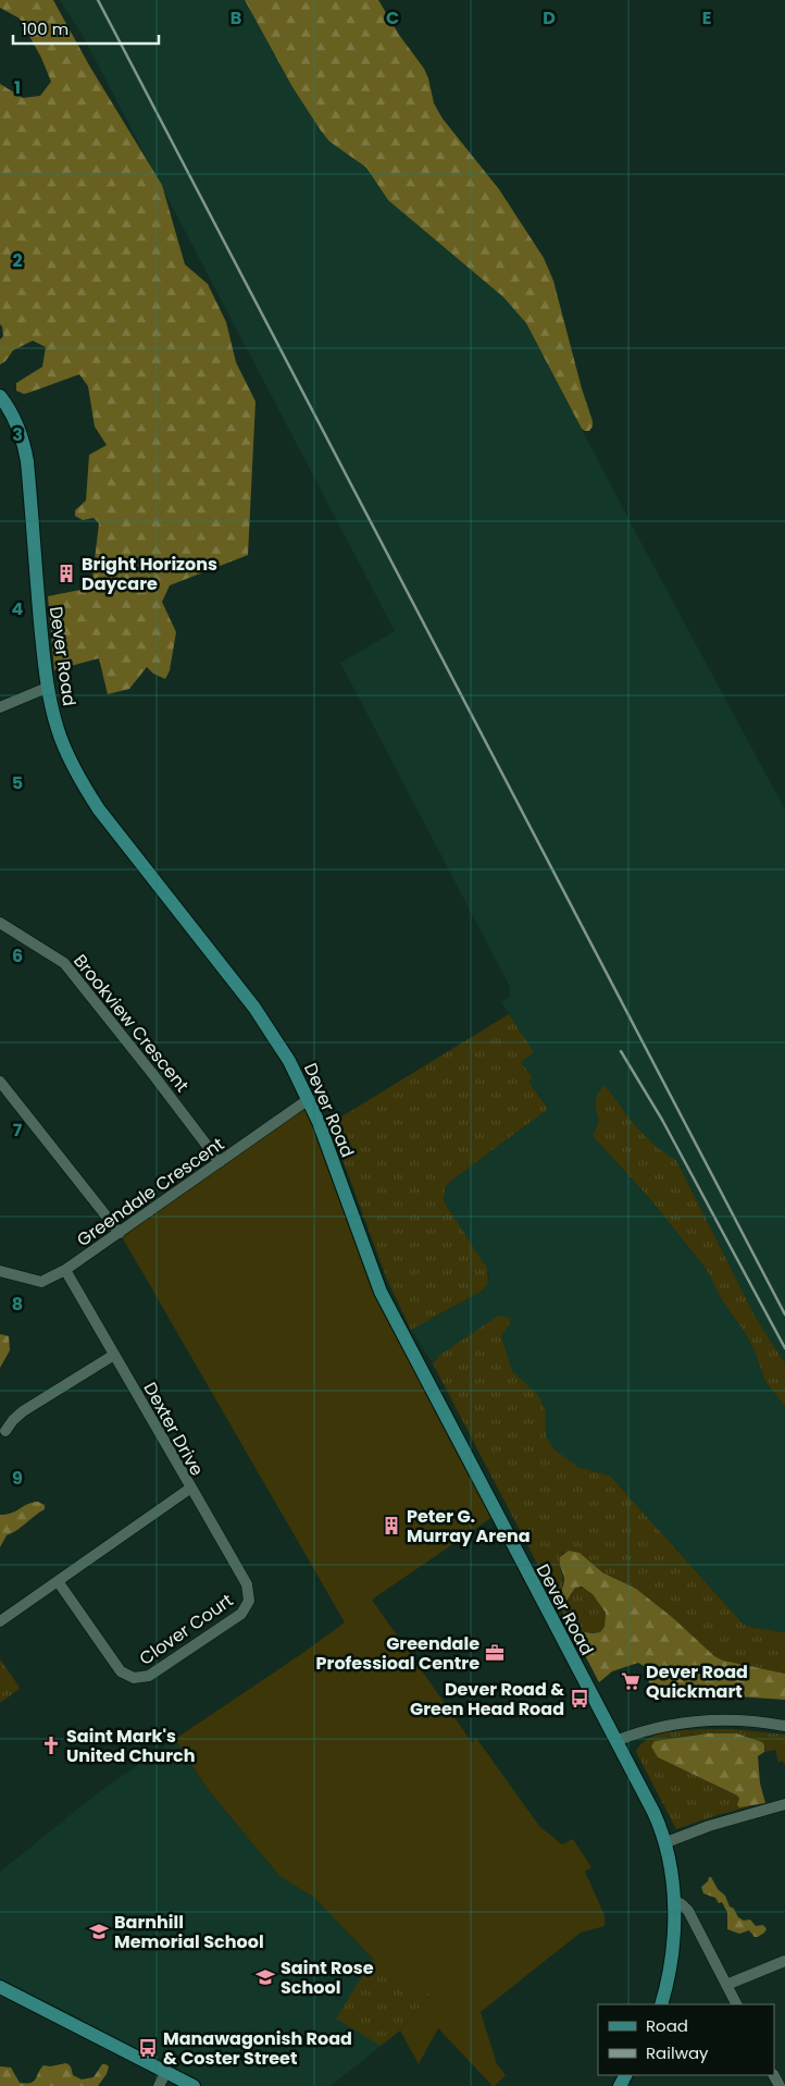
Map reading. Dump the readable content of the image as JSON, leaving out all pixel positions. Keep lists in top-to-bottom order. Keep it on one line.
{"streets":{"main road":["Dever Road"],"street":["Brookview Crescent","Greendale Crescent","Dexter Drive","Clover Court"]},"crossings":[["Dever Road","Greendale Crescent"],["Brookview Crescent","Greendale Crescent"],["Greendale Crescent","Dexter Drive"],["Dexter Drive","Clover Court"]],"places":{"building":["Bright Horizons Daycare","Peter G. Murray Arena"],"office":["Greendale Professioal Centre"],"supermarket":["Dever Road Quickmart"],"bus stop":["Dever Road & Green Head Road","Manawagonish Road & Coster Street"],"church":["Saint Mark's United Church"],"school or university":["Barnhill Memorial School","Saint Rose School"]},"legend":["Road","Railway"],"scale_bar":"100 m","grid":{"columns":["B","C","D","E"],"rows":["1","2","3","4","5","6","7","8","9"]}}
